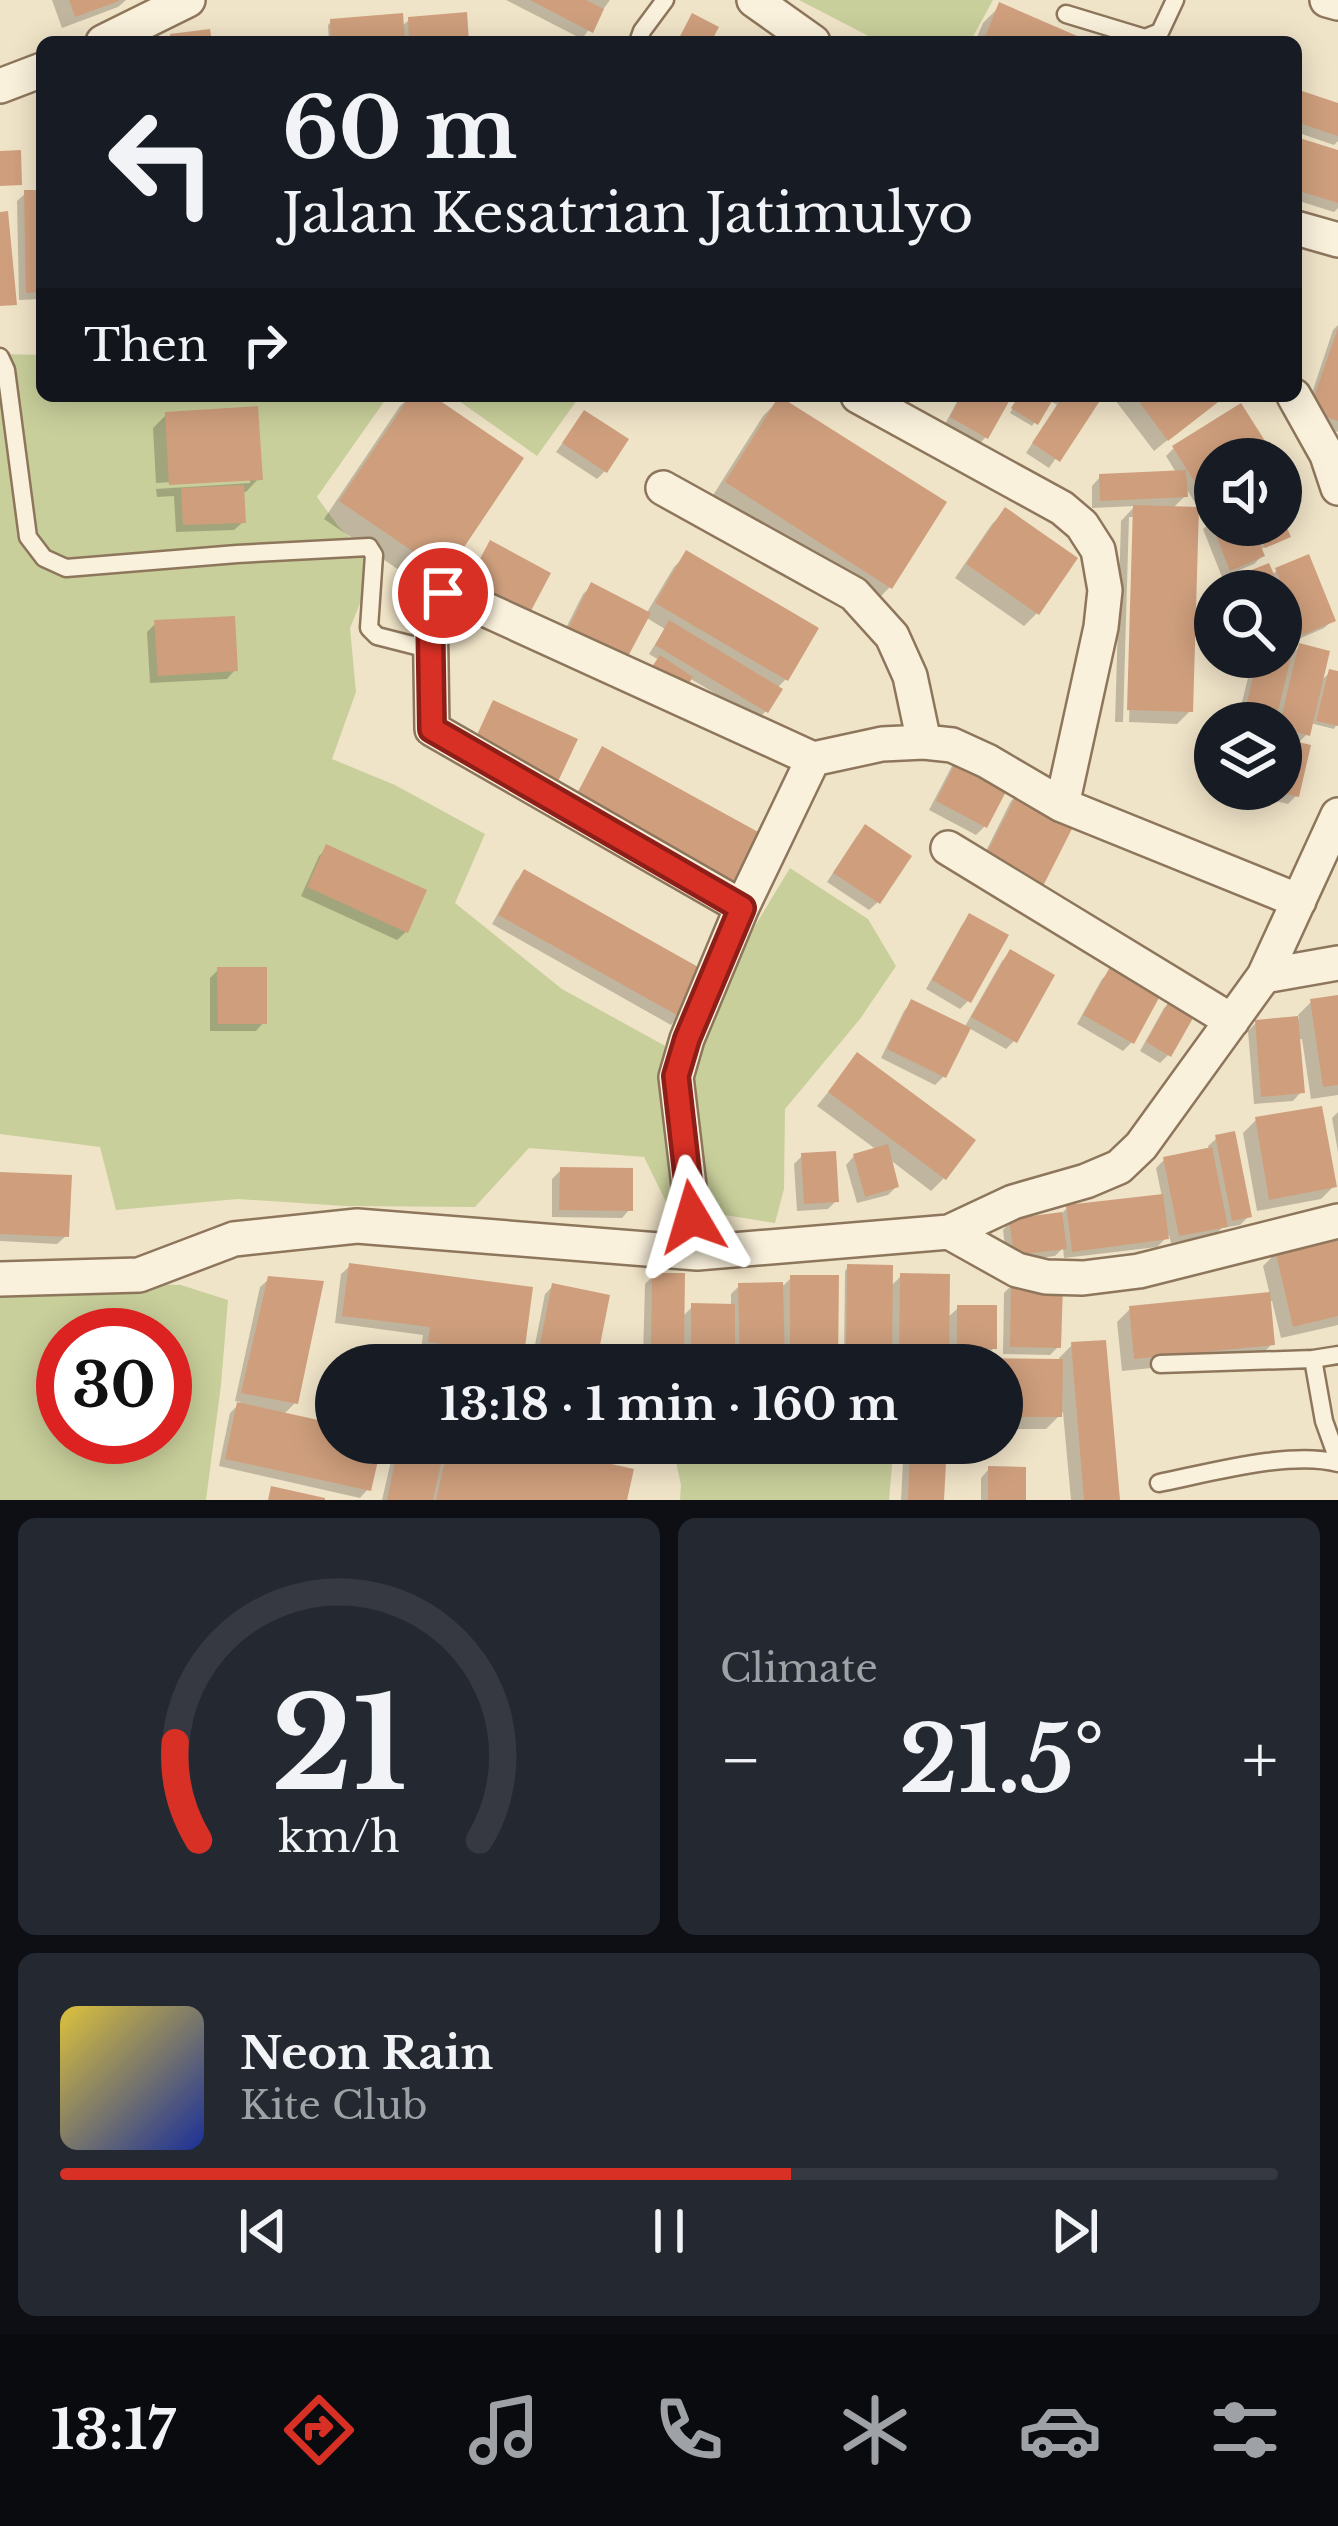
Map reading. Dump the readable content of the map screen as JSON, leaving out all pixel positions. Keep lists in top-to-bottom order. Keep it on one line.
{"page":{"turn":["60 m","Jalan Kesatrian Jatimulyo"],"then":"Then","limit":"30","trip":"13:18 · 1 min · 160 m","tile":"Climate","heat":["−","21.5°","+"],"song":["Neon Rain","Kite Club"],"tabs":"13:17","gauge":["21","km/h"]}}
